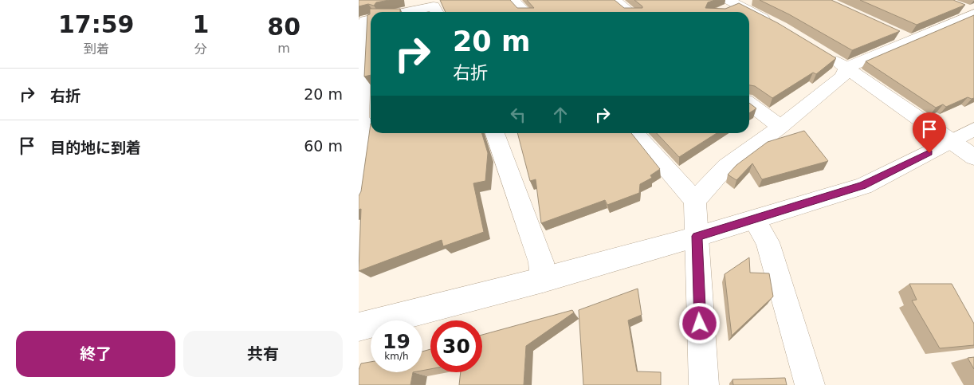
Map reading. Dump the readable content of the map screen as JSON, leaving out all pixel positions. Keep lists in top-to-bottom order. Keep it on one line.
{"page":{"eta":["17:59","到着","1","分","80","m"],"turn":["20 m","右折"],"list":[{"name":"右折","value":"20 m"},{"name":"目的地に到着","value":"60 m"}],"speed":"19 km/h","limit":"30","buttons":["終了","共有"]}}
